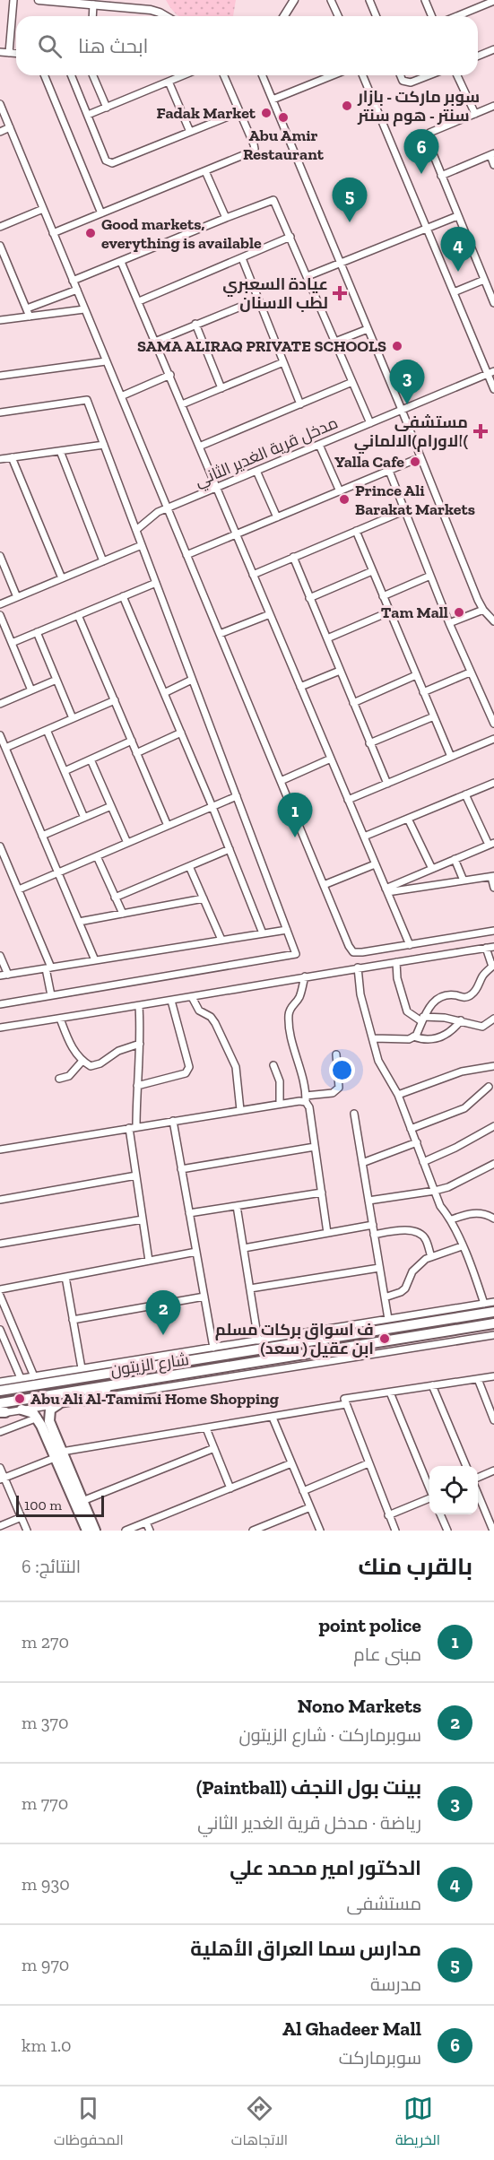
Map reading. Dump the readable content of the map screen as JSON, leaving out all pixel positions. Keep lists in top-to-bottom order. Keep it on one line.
{"streets":{"main road":["شارع الزيتون"],"street":["مدخل قرية الغدير الثاني"]},"places":{"other":["سوبر ماركت - بازار سنتر - هوم سنتر","Fadak Market","Abu Amir Restaurant","Good markets, everything is available","SAMA ALIRAQ PRIVATE SCHOOLS","Yalla Cafe","Prince Ali Barakat Markets","Tam Mall","ف اسواق بركات مسلم ابن عقيل ( سعد)","Abu Ali Al-Tamimi Home Shopping"],"health":["عيادة السعبري لطب الاسنان","مستشفى الاورام)الالماني("]},"scale_bar":"100 m","page":{"search":"ابحث هنا","pins":["6","5","4","3","1","2"],"scale":"100 m","heading":["بالقرب منك","النتائج: 6"],"list":[{"mark":"1","name":"point police","note":"مبنى عام","value":"270 m"},{"mark":"2","name":"Nono Markets","note":"سوبرماركت · شارع الزيتون","value":"370 m"},{"mark":"3","name":"بينت بول النجف (Paintball)","note":"رياضة · مدخل قرية الغدير الثاني","value":"770 m"},{"mark":"4","name":"الدكتور امير محمد علي","note":"مستشفى","value":"930 m"},{"mark":"5","name":"مدارس سما العراق الأهلية","note":"مدرسة","value":"970 m"},{"mark":"6","name":"Al Ghadeer Mall","note":"سوبرماركت","value":"1.0 km"}],"nav":["الخريطة","الاتجاهات","المحفوظات"]}}
